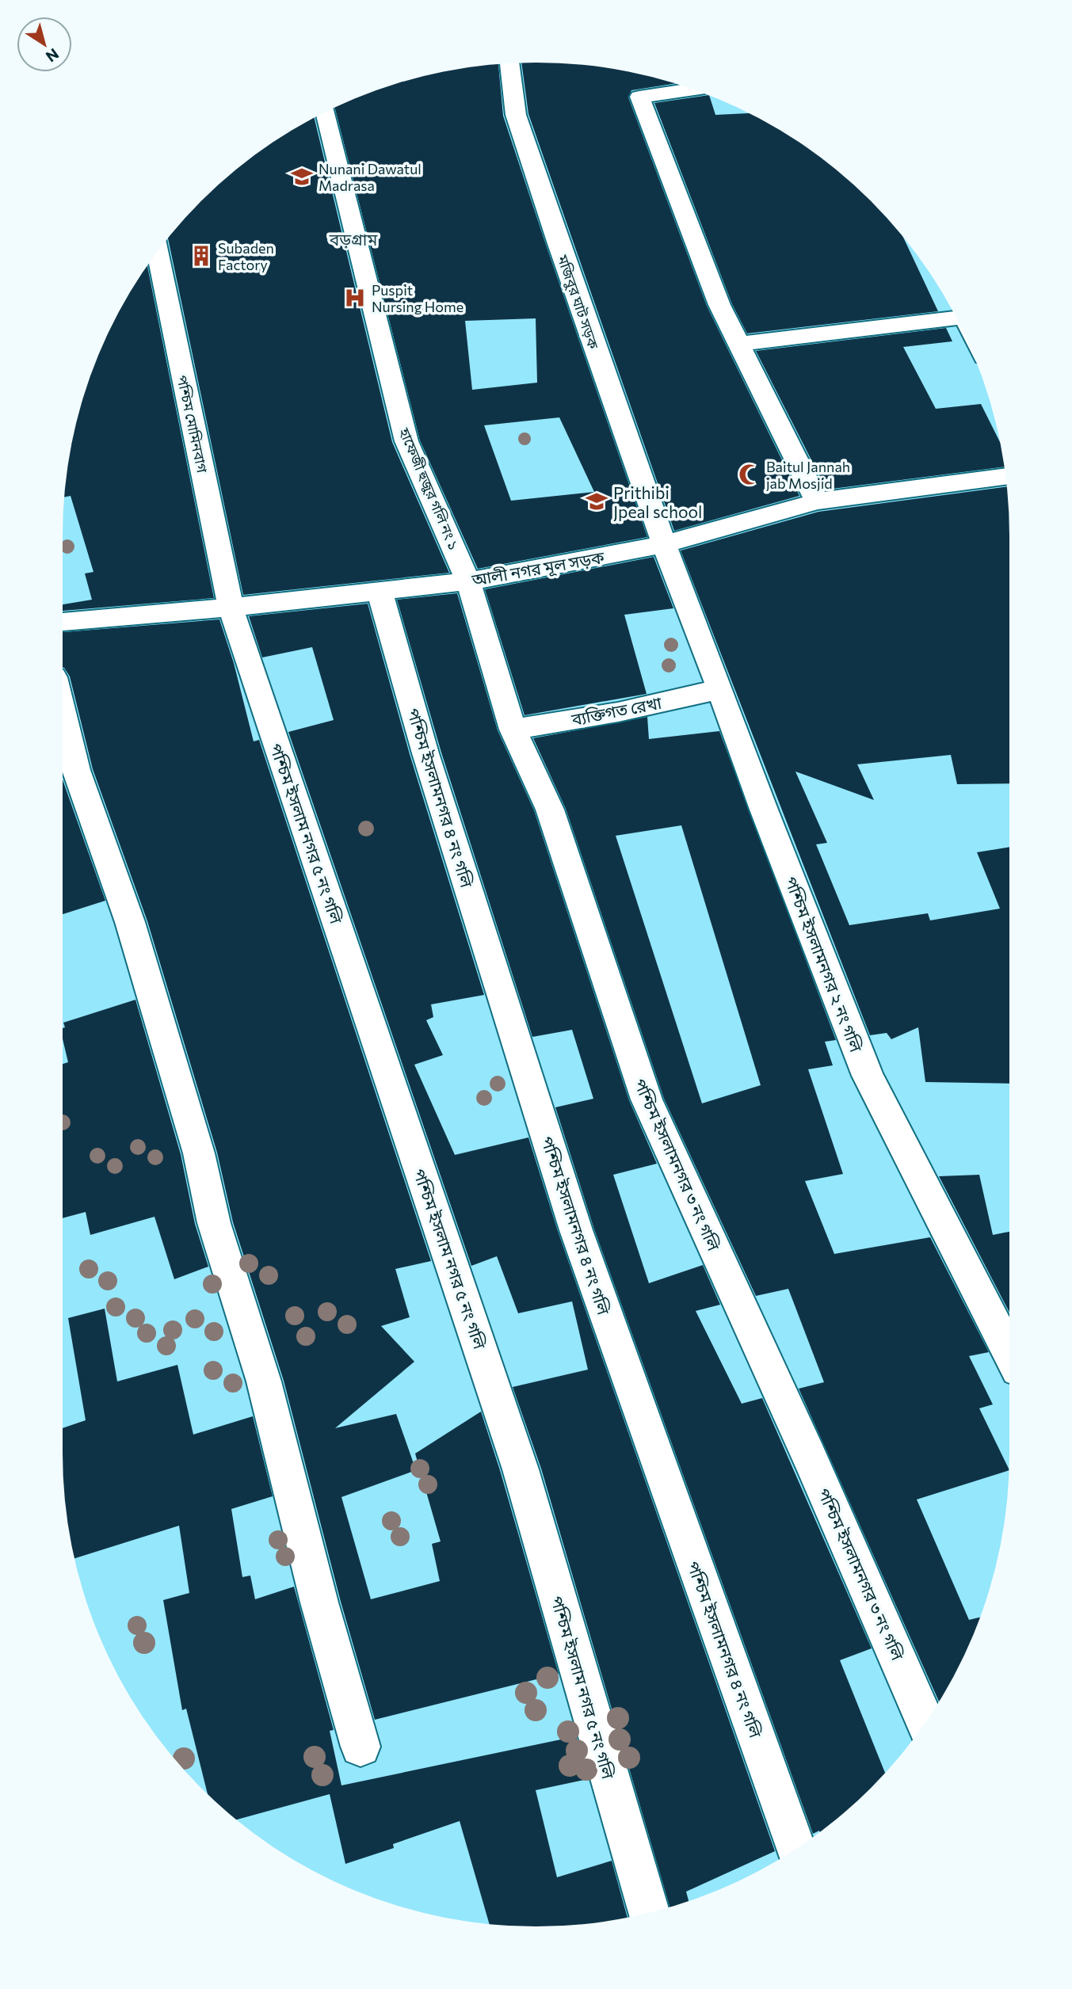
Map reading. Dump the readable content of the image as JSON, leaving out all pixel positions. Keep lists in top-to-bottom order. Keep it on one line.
{"streets":{"street":["মজিবুর ঘাট সড়ক","পশ্চিম মোমিনবাগ","হাফেজী হুজুর গলি নং ১","আলী নগর মূল সড়ক","ব্যক্তিগত রেখা","পশ্চিম ইসলামনগর ৪ নং গলি","পশ্চিম ইসলাম নগর ৫ নং গলি","পশ্চিম ইসলামনগর ২ নং গলি","পশ্চিম ইসলামনগর ৩ নং গলি"]},"crossings":[["মজিবুর ঘাট সড়ক","আলী নগর মূল সড়ক"],["মজিবুর ঘাট সড়ক","পশ্চিম ইসলামনগর ২ নং গলি"],["পশ্চিম মোমিনবাগ","আলী নগর মূল সড়ক"],["পশ্চিম মোমিনবাগ","পশ্চিম ইসলাম নগর ৫ নং গলি"],["হাফেজী হুজুর গলি নং ১","আলী নগর মূল সড়ক"],["হাফেজী হুজুর গলি নং ১","পশ্চিম ইসলামনগর ৩ নং গলি"],["আলী নগর মূল সড়ক","পশ্চিম ইসলামনগর ৪ নং গলি"],["আলী নগর মূল সড়ক","পশ্চিম ইসলাম নগর ৫ নং গলি"],["আলী নগর মূল সড়ক","পশ্চিম ইসলামনগর ২ নং গলি"],["আলী নগর মূল সড়ক","পশ্চিম ইসলামনগর ৩ নং গলি"],["ব্যক্তিগত রেখা","পশ্চিম ইসলামনগর ২ নং গলি"],["ব্যক্তিগত রেখা","পশ্চিম ইসলামনগর ৩ নং গলি"]],"districts":["বড়গ্রাম"],"places":{"school or university":["Nunani Dawatul Madrasa","Prithibi Jpeal school"],"building":["Subaden Factory"],"hospital":["Puspit Nursing Home"],"mosque":["Baitul Jannah jab Mosjid"]},"north":"bottom right"}
